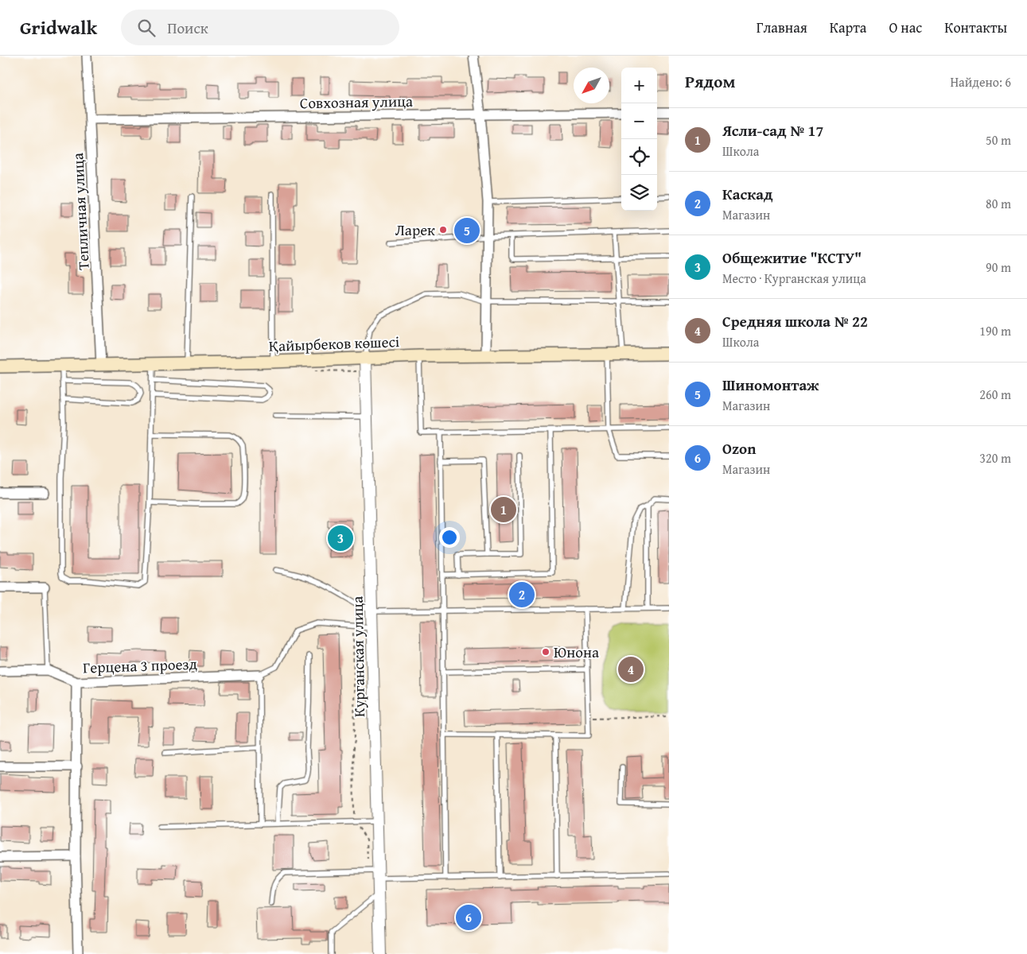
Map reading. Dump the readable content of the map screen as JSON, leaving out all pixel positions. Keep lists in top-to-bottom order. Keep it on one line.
{"streets":{"main road":["Қайырбеков көшесі"],"street":["Совхозная улица","Тепличная улица","Курганская улица","Герцена 3 проезд"]},"crossings":[["Совхозная улица","Тепличная улица"],["Тепличная улица","Қайырбеков көшесі"],["Қайырбеков көшесі","Курганская улица"]],"places":["Ларек","Юнона"],"north":"bottom left","page":{"header":"Gridwalk","search":"Поиск","nav":["Главная","Карта","О нас","Контакты"],"heading":["Рядом","Найдено: 6"],"map_buttons":["+","−"],"list":[{"mark":"1","name":"Ясли-сад № 17","note":"Школа","value":"50 m"},{"mark":"2","name":"Каскад","note":"Магазин","value":"80 m"},{"mark":"3","name":"Общежитие \"КСТУ\"","note":"Место · Курганская улица","value":"90 m"},{"mark":"4","name":"Средняя школа № 22","note":"Школа","value":"190 m"},{"mark":"5","name":"Шиномонтаж","note":"Магазин","value":"260 m"},{"mark":"6","name":"Ozon","note":"Магазин","value":"320 m"}],"pins":["5","1","3","2","4","6"]}}
